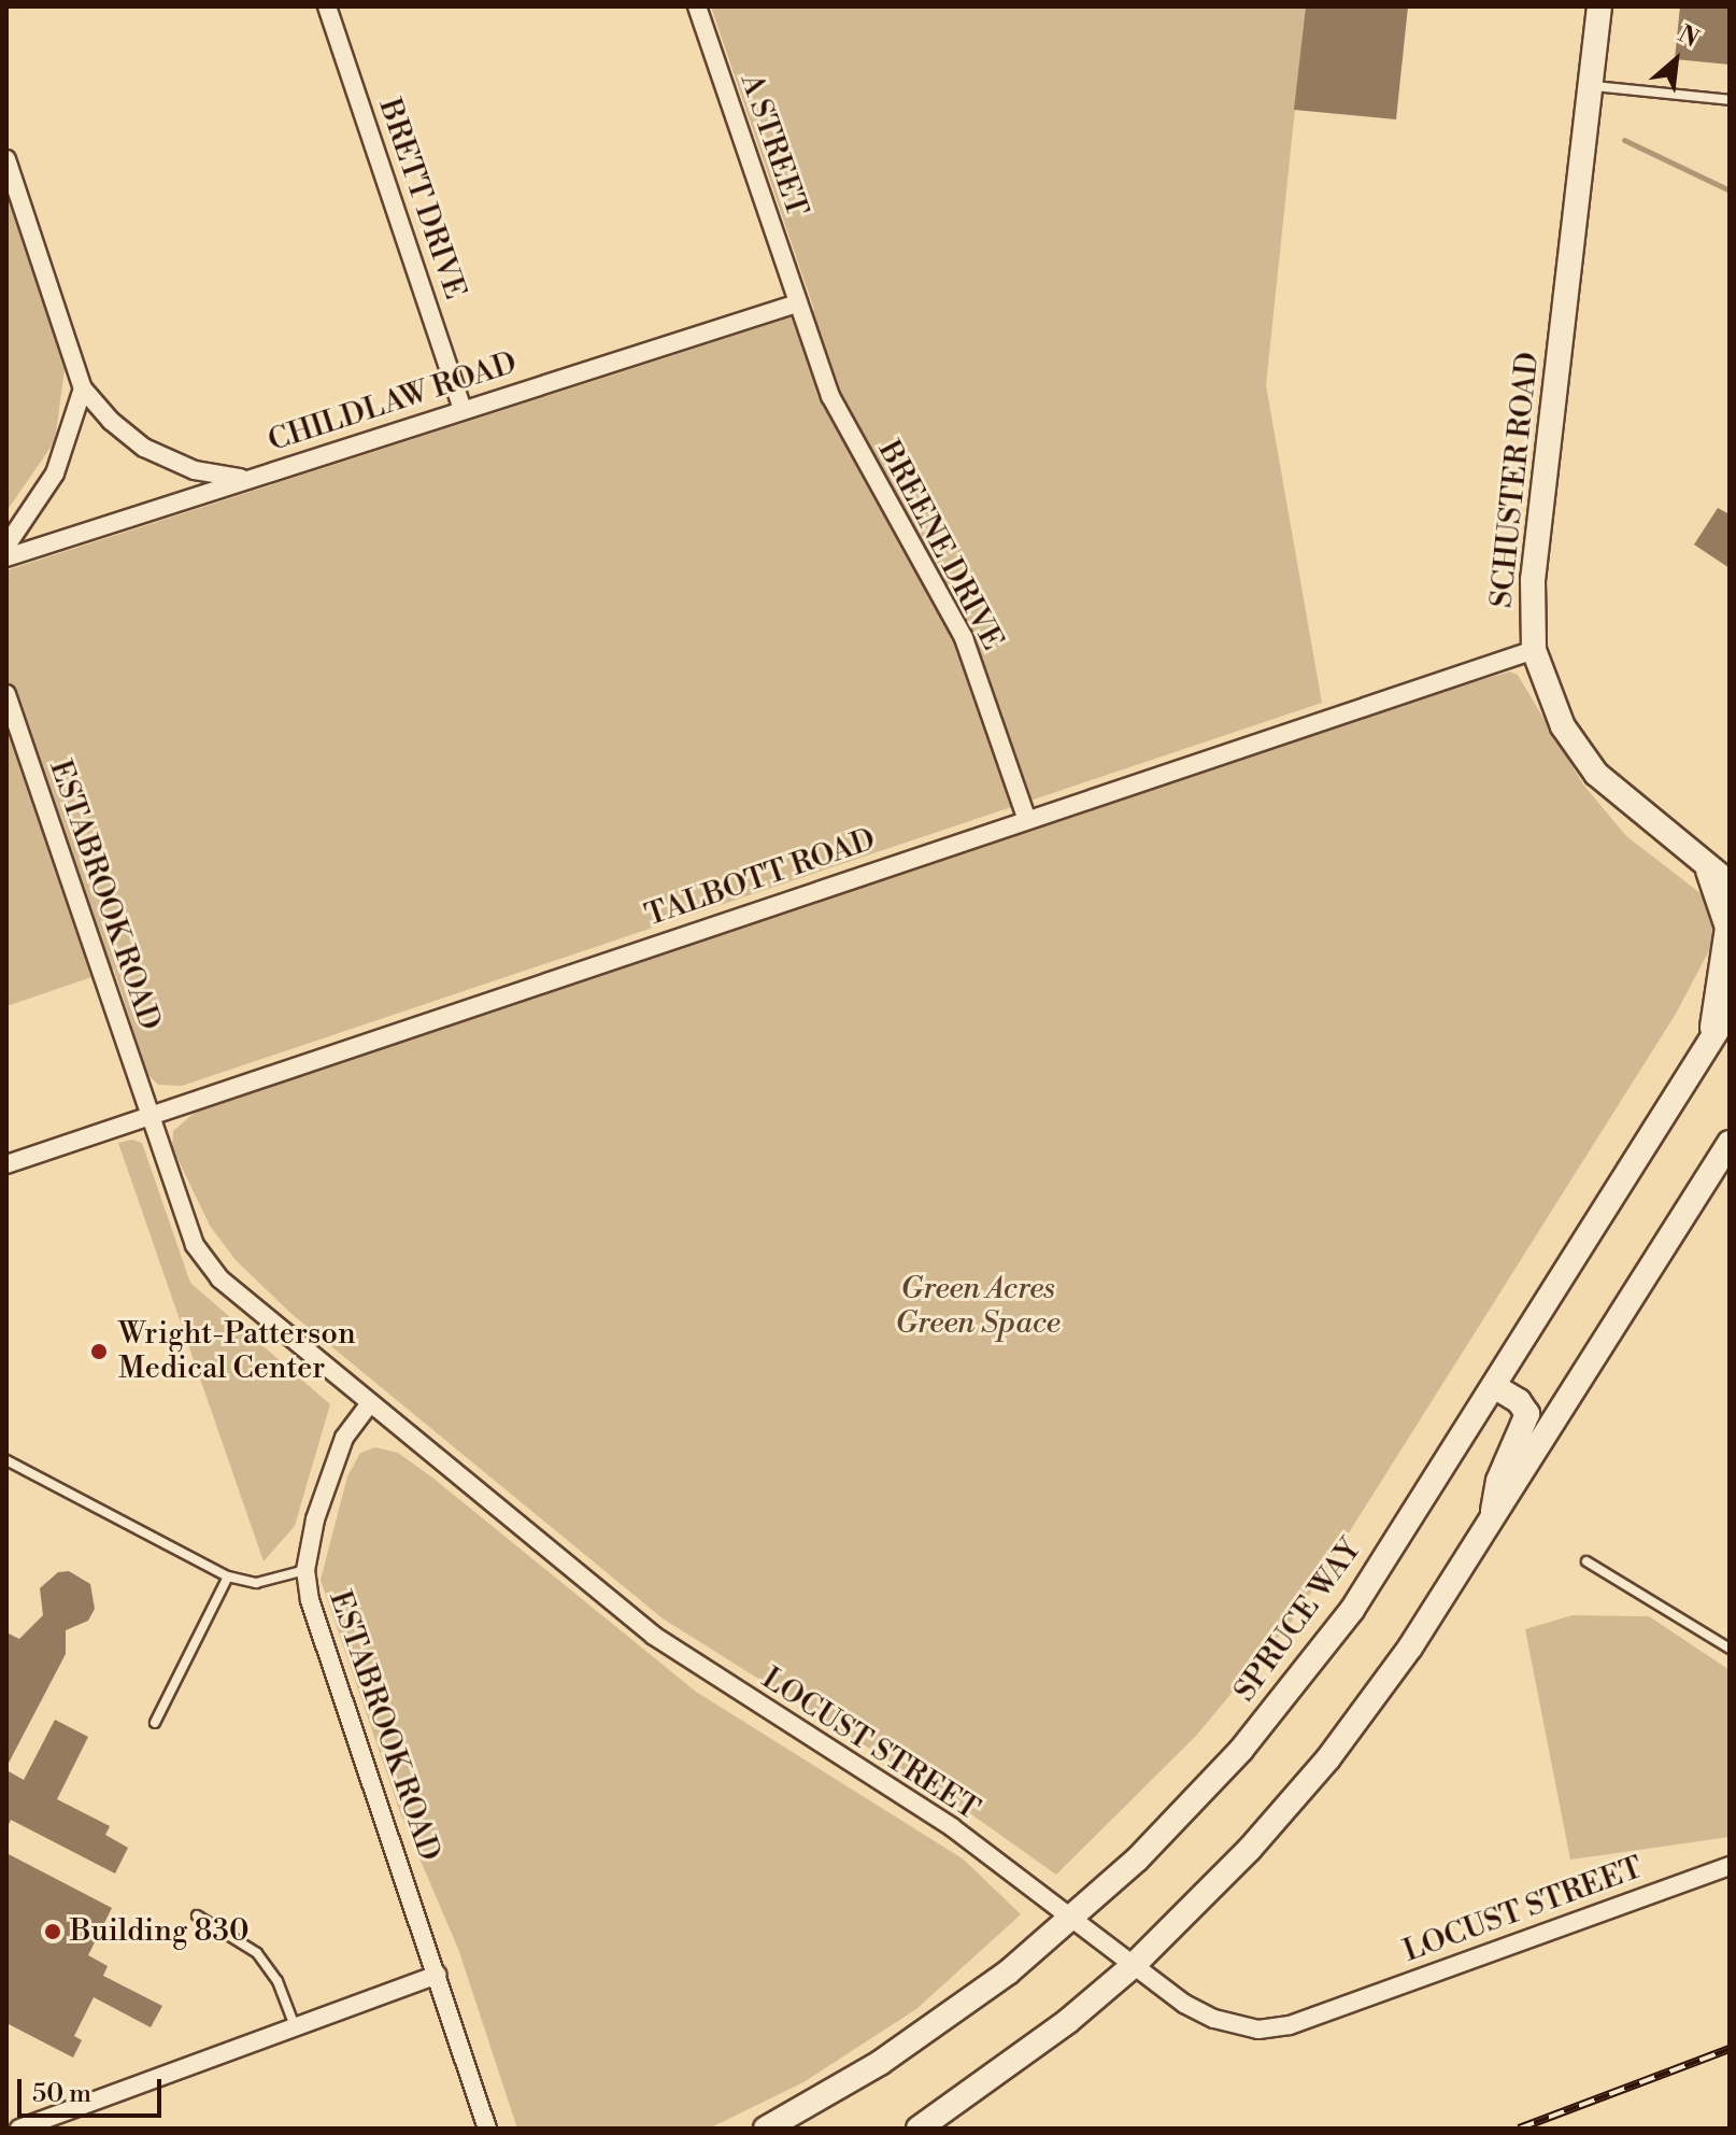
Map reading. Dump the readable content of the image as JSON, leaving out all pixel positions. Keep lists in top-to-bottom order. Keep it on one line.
{"streets":{"street":["A STREET","BRETT DRIVE","CHILDLAW ROAD","SCHUSTER ROAD","BREENE DRIVE","TALBOTT ROAD","ESTABROOK ROAD","SPRUCE WAY","LOCUST STREET"]},"crossings":[["A STREET","CHILDLAW ROAD"],["A STREET","BREENE DRIVE"],["BRETT DRIVE","CHILDLAW ROAD"],["CHILDLAW ROAD","BREENE DRIVE"],["SCHUSTER ROAD","TALBOTT ROAD"],["BREENE DRIVE","TALBOTT ROAD"],["TALBOTT ROAD","ESTABROOK ROAD"],["TALBOTT ROAD","LOCUST STREET"],["ESTABROOK ROAD","LOCUST STREET"],["SPRUCE WAY","LOCUST STREET"]],"parks":["Green Acres Green Space"],"places":["Wright-Patterson Medical Center","Building 830"],"scale_bar":"50 m","north":"top right"}
